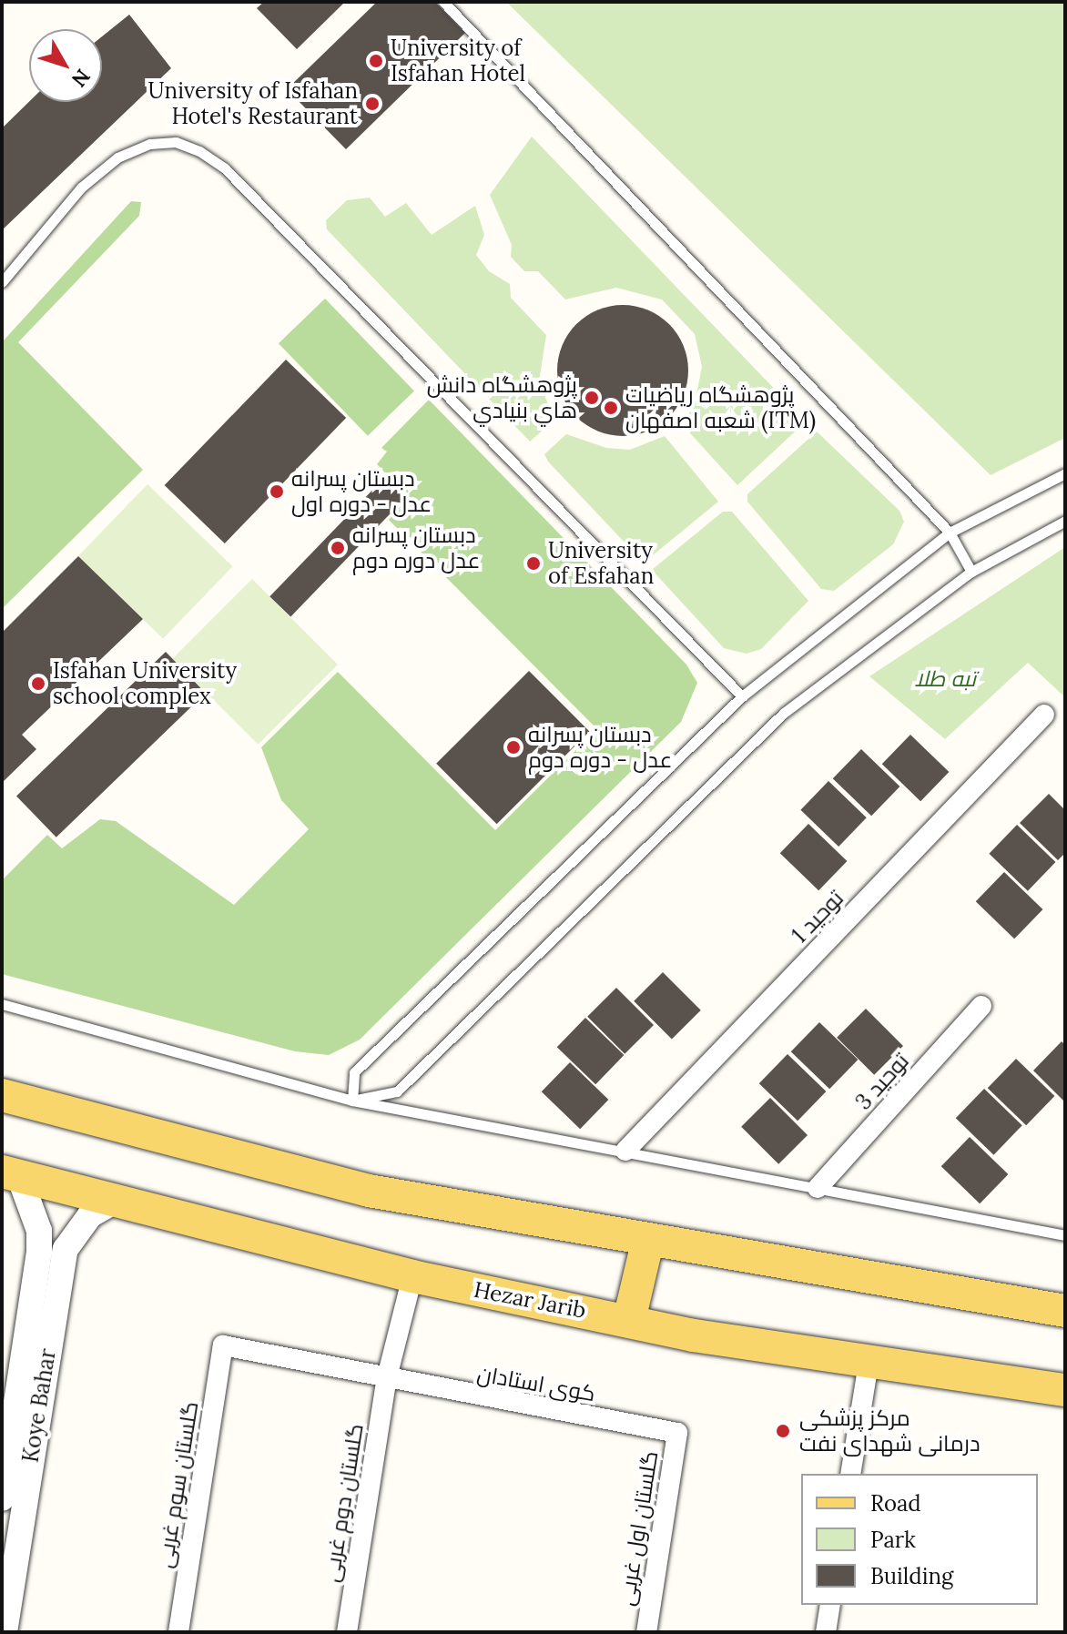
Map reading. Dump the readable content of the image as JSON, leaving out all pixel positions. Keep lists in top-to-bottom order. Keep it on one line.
{"streets":{"main road":["Hezar Jarib"],"street":["توحید 1","توحید 3","کوی استادان","Koye Bahar","گلستان سوم غربی","گلستان دوم غربی","گلستان اول غربی"]},"crossings":[["Hezar Jarib","Koye Bahar"],["کوی استادان","گلستان سوم غربی"],["کوی استادان","گلستان دوم غربی"],["کوی استادان","گلستان اول غربی"]],"parks":["تبه طلا"],"places":["University of Isfahan Hotel","University of Isfahan Hotel's Restaurant","پژوهشگاه دانش هاي بنيادي","پژوهشگاه رياضيات شعبه اصفهان (ITM)","دبستان پسرانه عدل - دوره اول","دبستان پسرانه عدل دوره دوم","University of Esfahan","Isfahan University school complex","دبستان پسرانه عدل - دوره دوم","مرکز پزشکی درمانی شهدای نفت"],"legend":["Road","Park","Building"],"north":"bottom right"}
